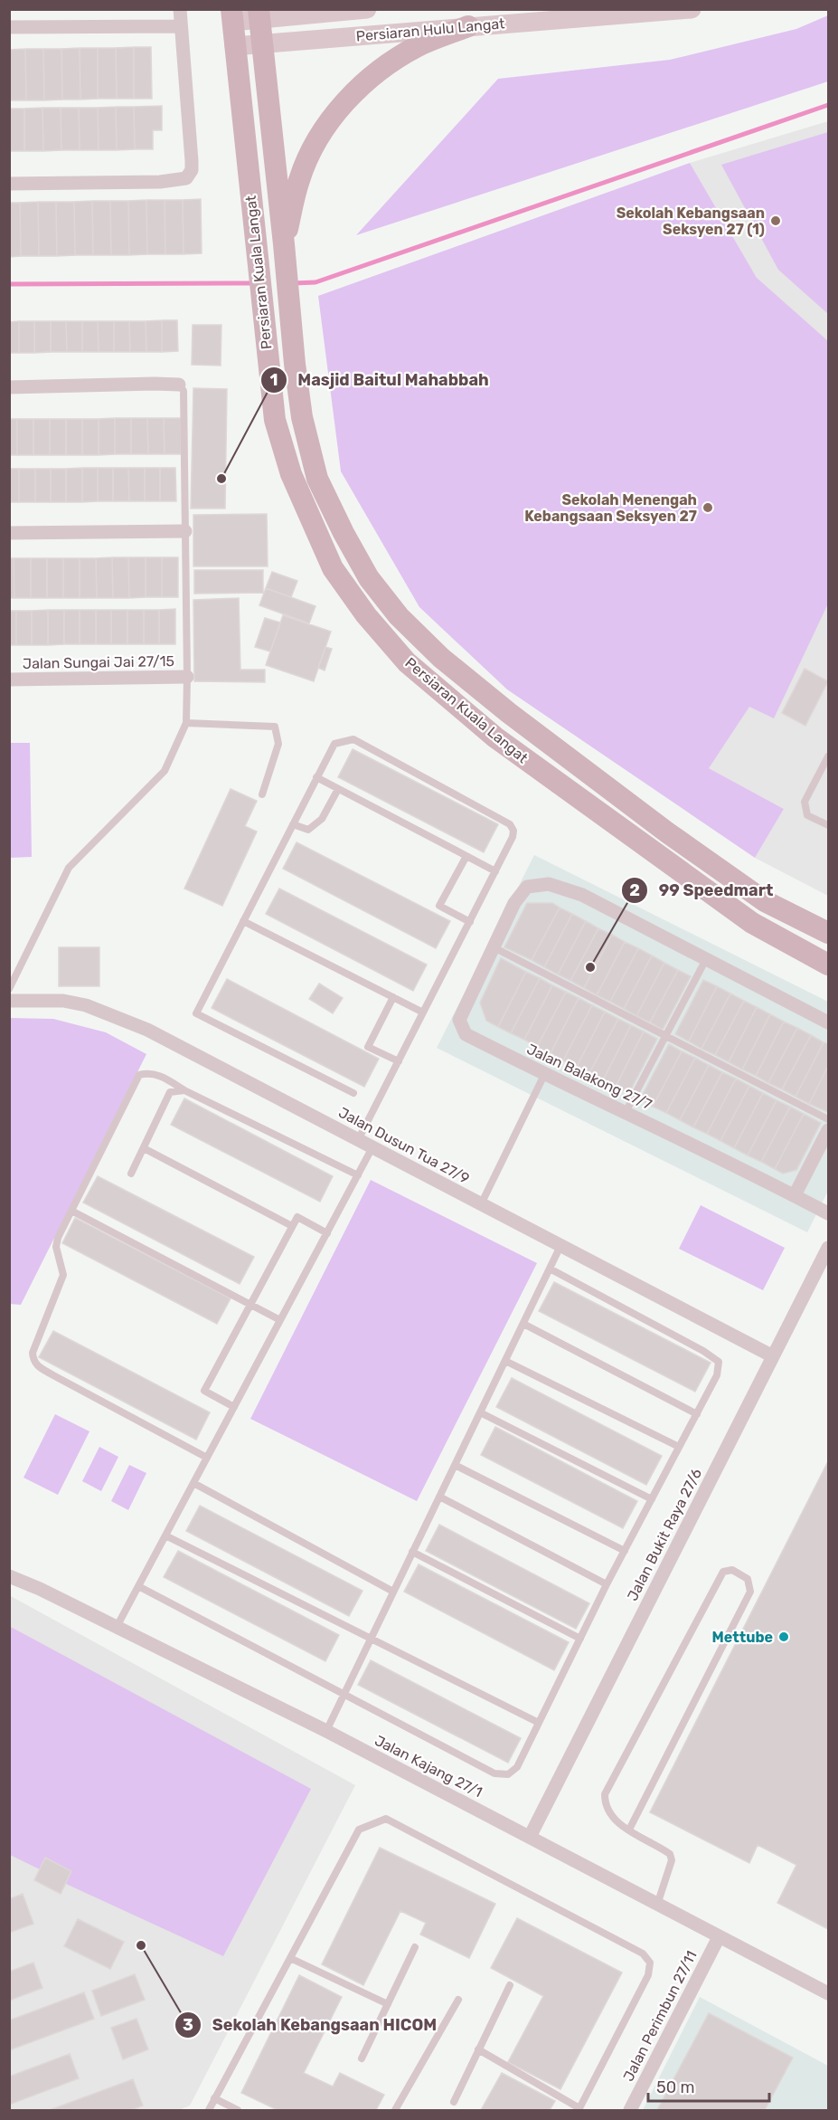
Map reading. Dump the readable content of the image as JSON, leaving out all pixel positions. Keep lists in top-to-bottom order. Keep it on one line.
{"streets":{"main road":["Persiaran Hulu Langat","Persiaran Kuala Langat"],"street":["Jalan Sungai Jai 27/15","Jalan Balakong 27/7","Jalan Dusun Tua 27/9","Jalan Bukit Raya 27/6","Jalan Kajang 27/1","Jalan Perimbun 27/11"]},"crossings":[["Persiaran Hulu Langat","Persiaran Kuala Langat"],["Jalan Dusun Tua 27/9","Jalan Bukit Raya 27/6"],["Jalan Bukit Raya 27/6","Jalan Kajang 27/1"],["Jalan Kajang 27/1","Jalan Perimbun 27/11"]],"places":["Sekolah Kebangsaan Seksyen 27 (1)","Masjid Baitul Mahabbah","Sekolah Menengah Kebangsaan Seksyen 27","99 Speedmart","Mettube","Sekolah Kebangsaan HICOM"],"scale_bar":"50 m"}
